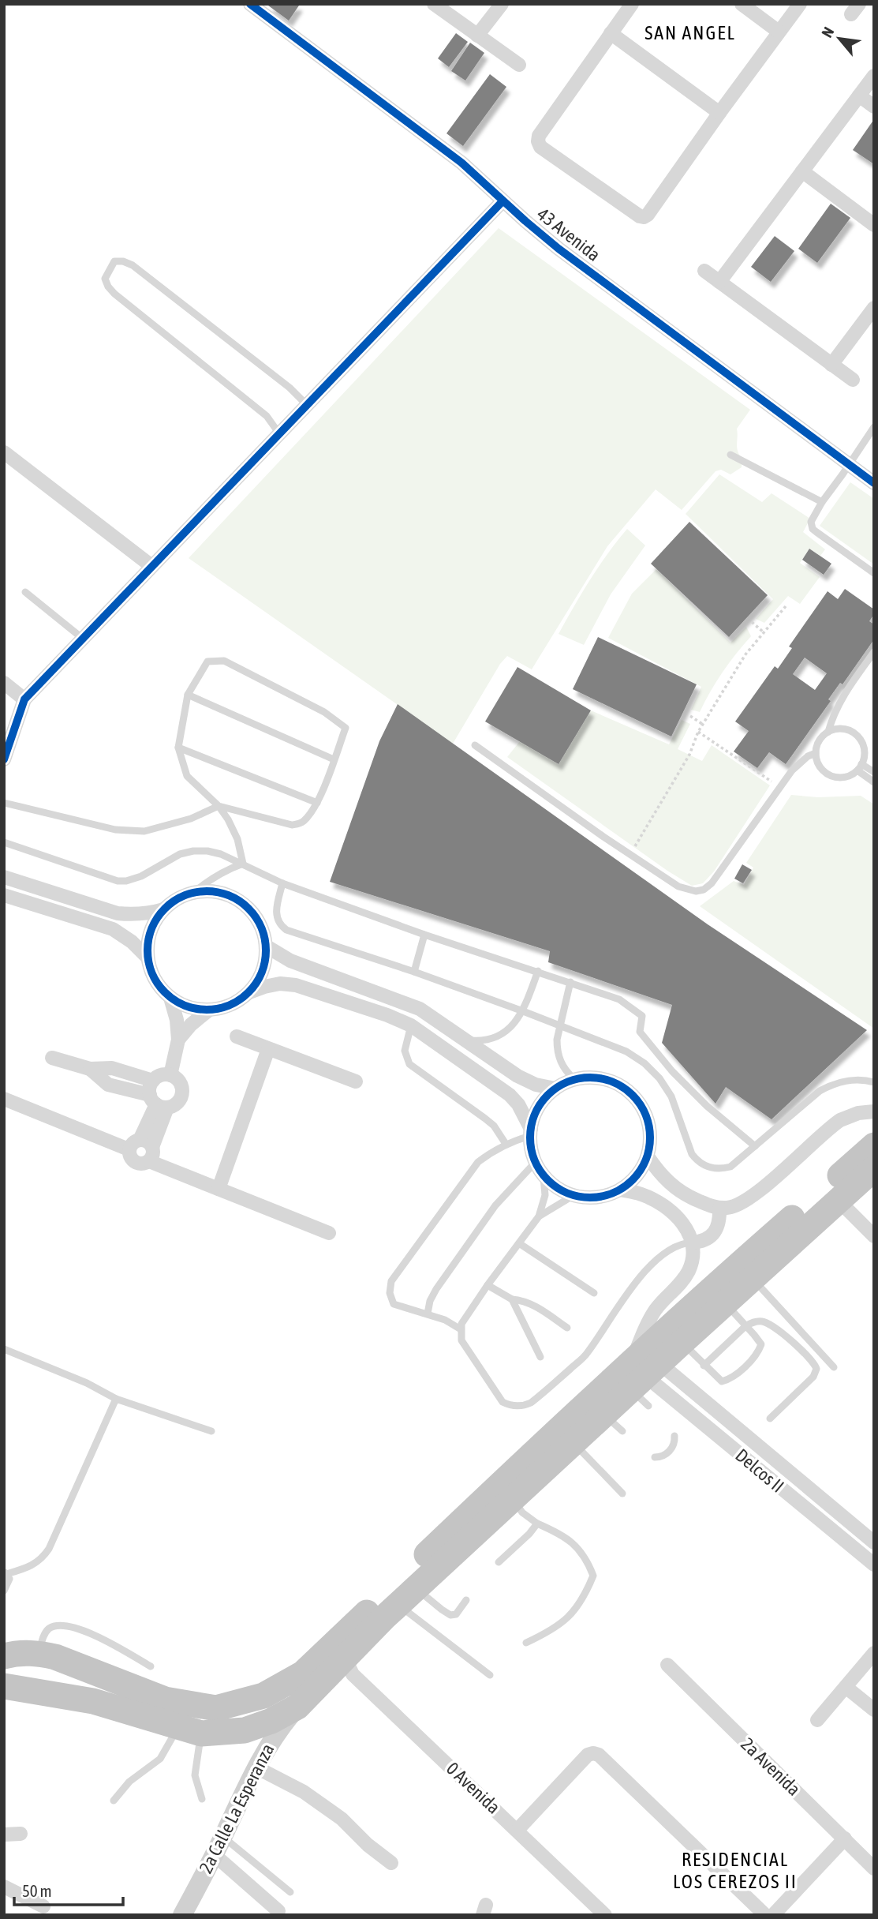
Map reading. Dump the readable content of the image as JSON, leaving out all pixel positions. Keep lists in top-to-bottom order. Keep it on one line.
{"streets":{"street":["43 Avenida","Delcos II","2a Avenida","0 Avenida","2a Calle La Esperanza"]},"districts":["SAN ANGEL","RESIDENCIAL LOS CEREZOS II"],"scale_bar":"50 m","north":"top left"}
